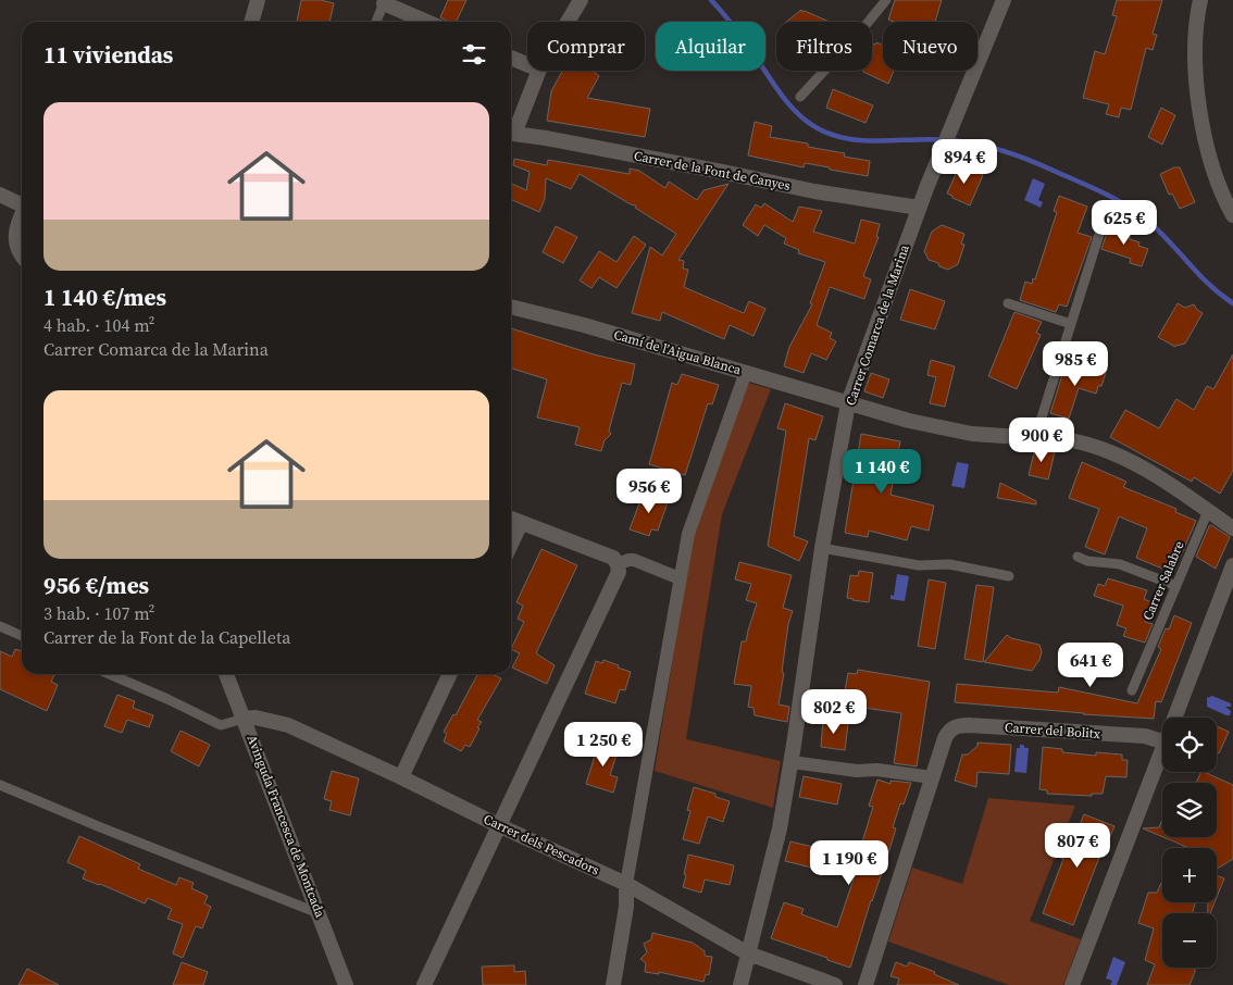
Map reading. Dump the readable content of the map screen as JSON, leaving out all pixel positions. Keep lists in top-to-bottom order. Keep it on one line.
{"streets":{"street":["Carrer de la Font de Canyes","Carrer Comarca de la Marina","Camí de l’Aigua Blanca","Carrer del Bolitx","Avinguda Francesca de Montcada","Carrer dels Pescadors"],"lane":["Carrer Salabre"]},"crossings":[["Carrer de la Font de Canyes","Carrer Comarca de la Marina"],["Carrer Comarca de la Marina","Camí de l’Aigua Blanca"],["Carrer Comarca de la Marina","Carrer dels Pescadors"],["Camí de l’Aigua Blanca","Carrer Salabre"],["Avinguda Francesca de Montcada","Carrer dels Pescadors"]],"page":{"chip":["Comprar","Alquilar","Filtros","Nuevo"],"heading":"11 viviendas","list":[{"name":"1 140 €/mes","note":"4 hab. · 104 m² · Carrer Comarca de la Marina"},{"name":"956 €/mes","note":"3 hab. · 107 m² · Carrer de la Font de la Capelleta"}],"price":["894 €","625 €","985 €","900 €","1 140 €","956 €","641 €","802 €","1 250 €","807 €","1 190 €"],"map_buttons":["+","−"]}}
